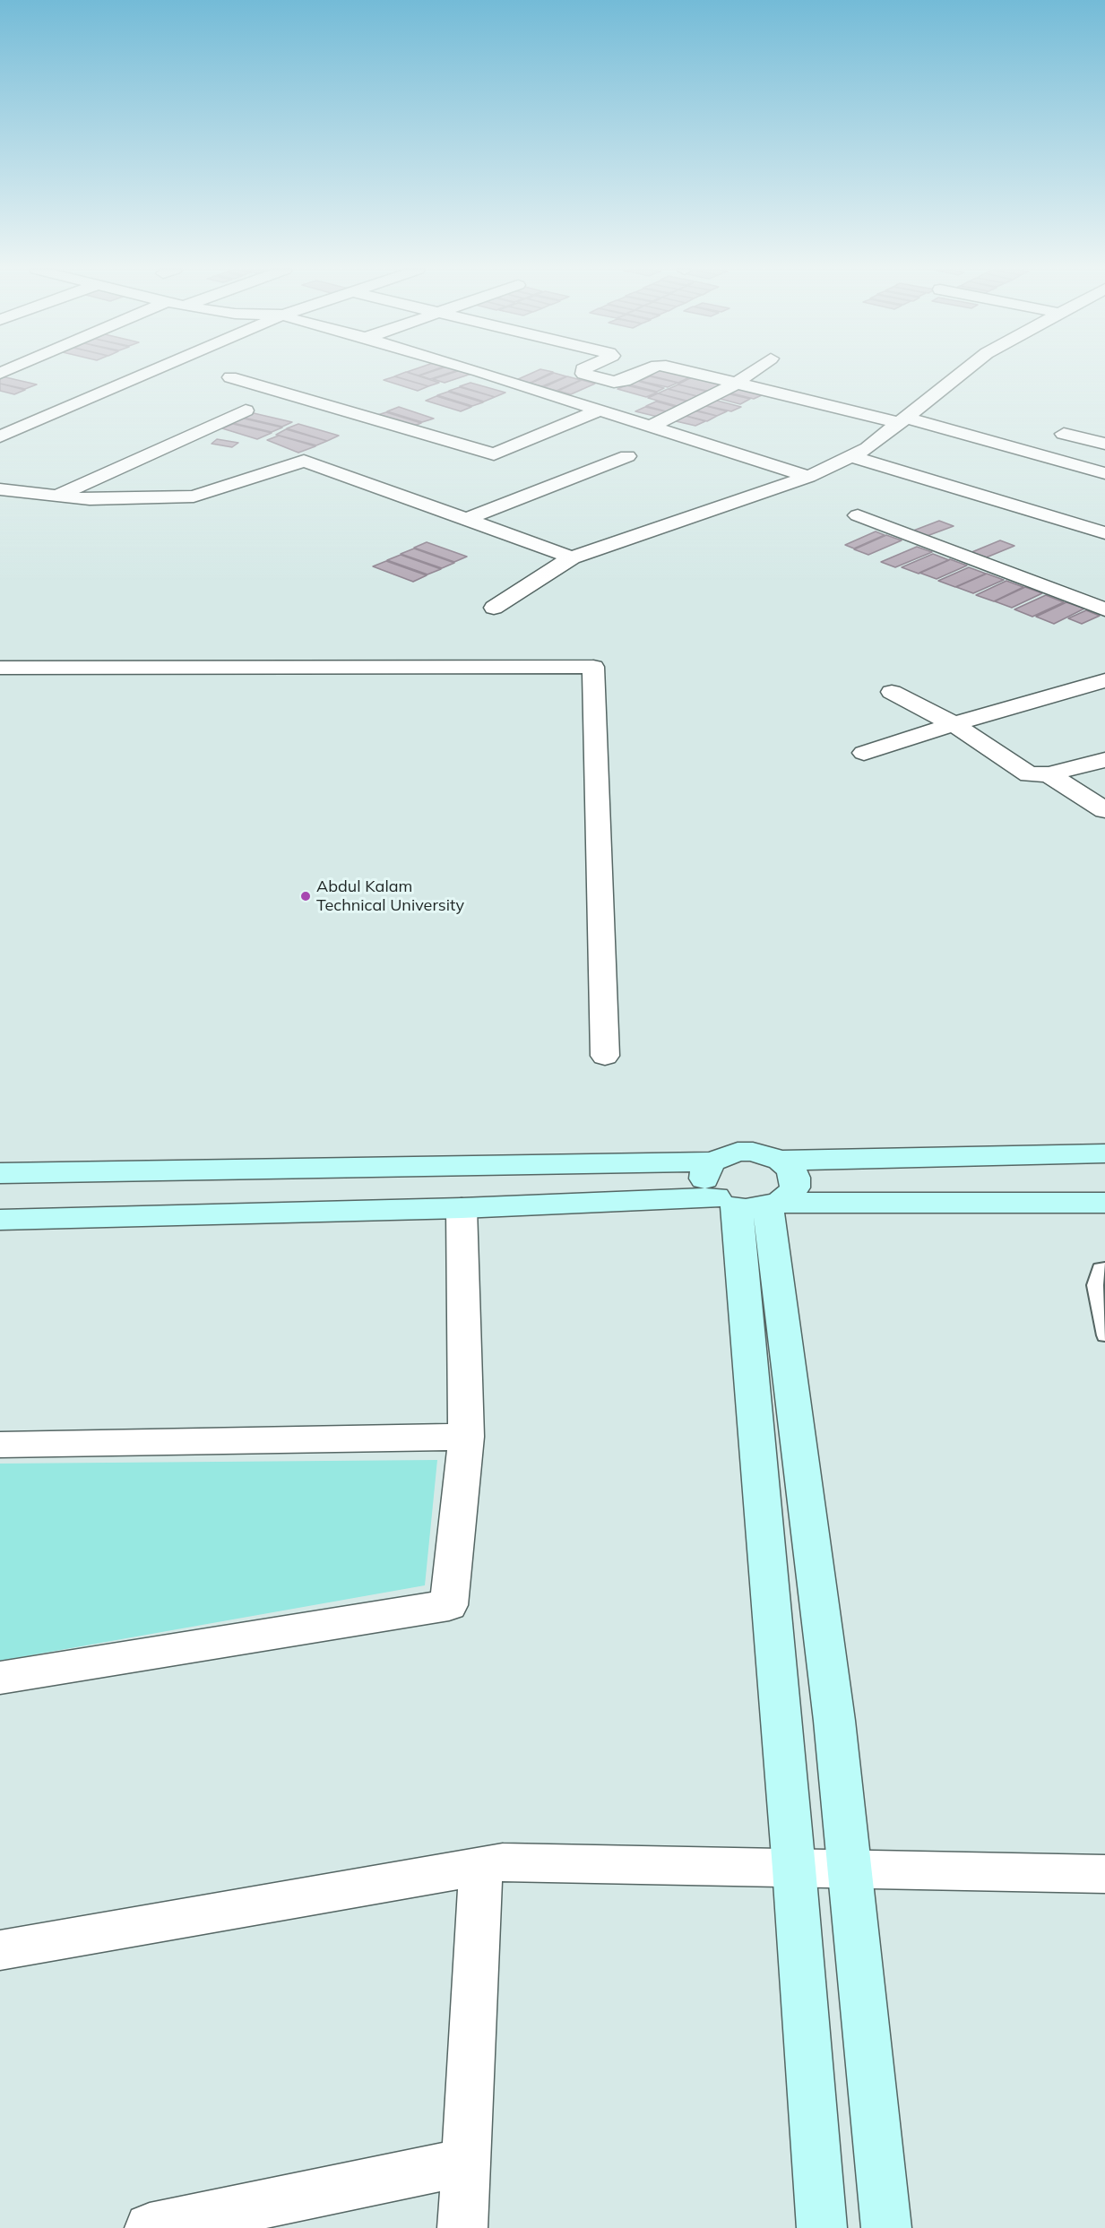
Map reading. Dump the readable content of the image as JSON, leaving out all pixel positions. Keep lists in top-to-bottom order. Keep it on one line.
{"places":["Abdul Kalam Technical University"]}
